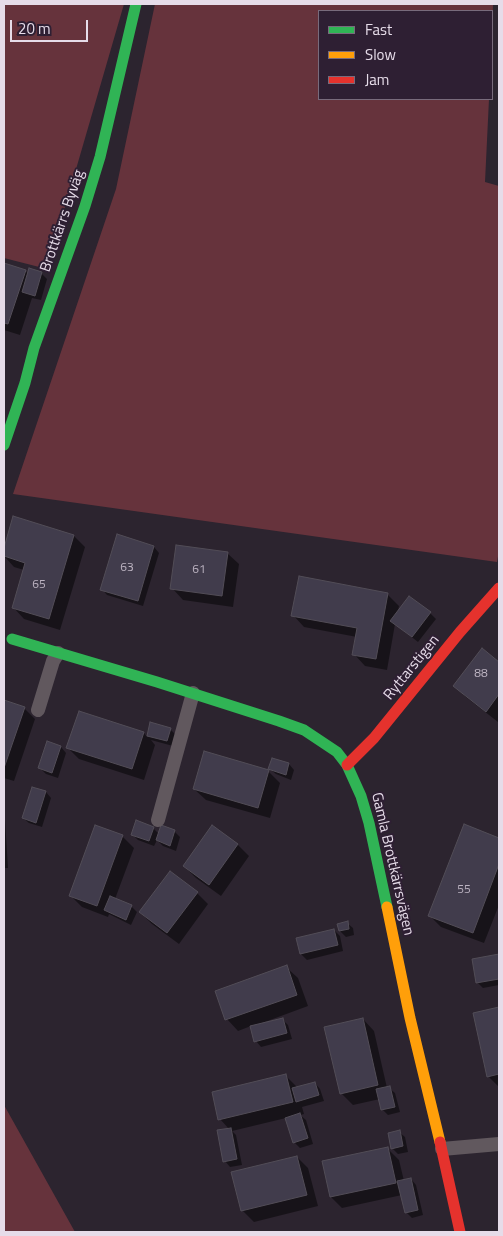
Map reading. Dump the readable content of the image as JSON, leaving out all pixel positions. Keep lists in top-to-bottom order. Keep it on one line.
{"streets":{"street":["Brottkärrs Byväg","Ryttarstigen","Gamla Brottkärrsvägen"]},"crossings":[["Ryttarstigen","Gamla Brottkärrsvägen"]],"house_numbers":["63","61","65","88","55"],"legend":["Fast","Slow","Jam"],"scale_bar":"20 m"}
